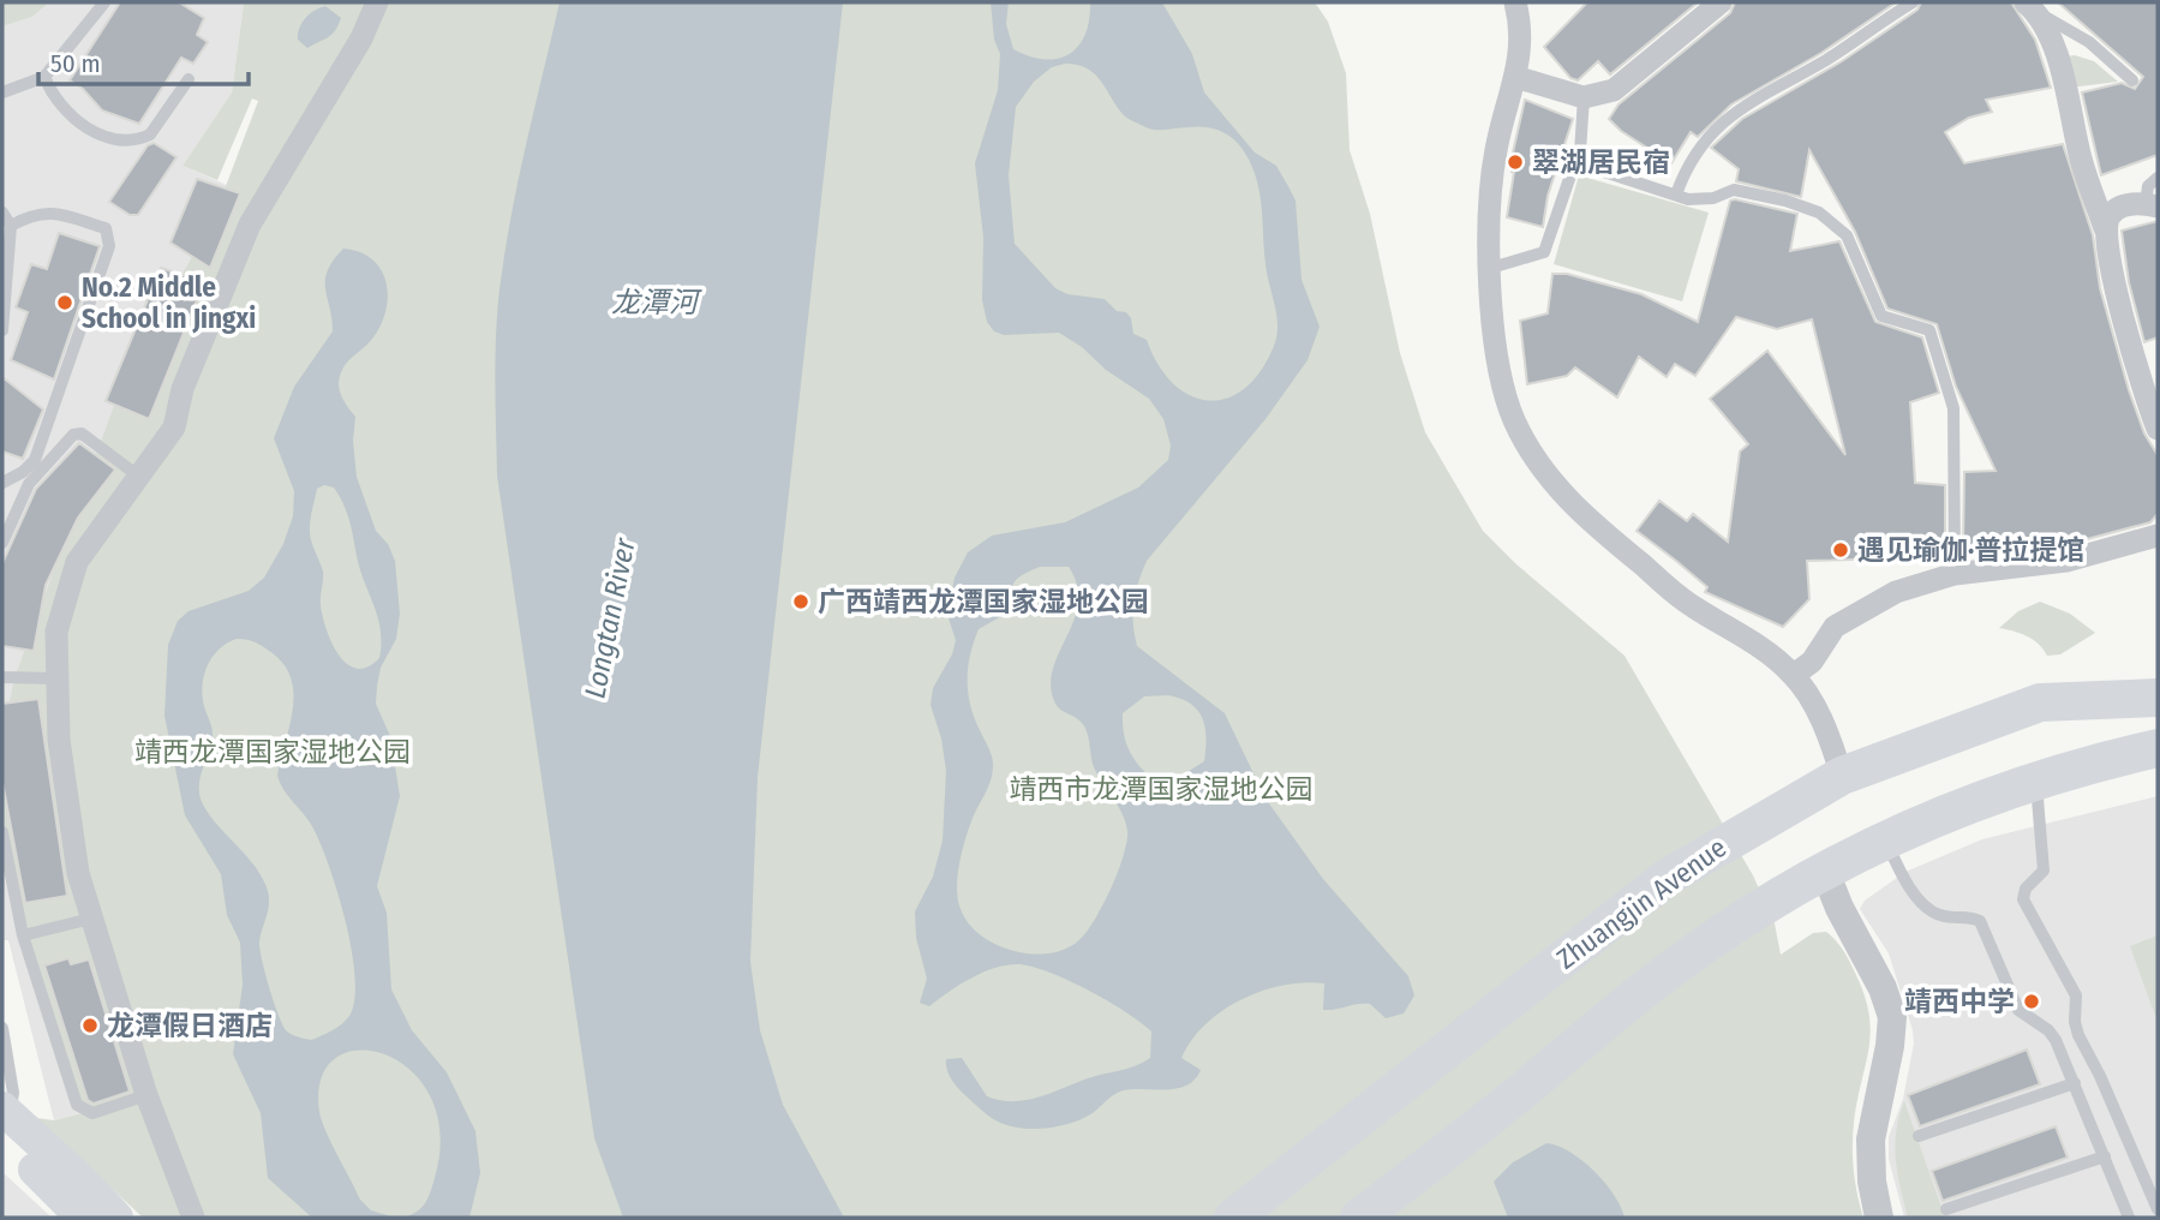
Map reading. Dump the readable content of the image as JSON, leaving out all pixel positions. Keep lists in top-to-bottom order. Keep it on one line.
{"streets":{"main road":["Zhuangjin Avenue"]},"water":["龙潭河","Longtan River"],"parks":["靖西龙潭国家湿地公园","靖西市龙潭国家湿地公园"],"places":["翠湖居民宿","No.2 Middle School in Jingxi","遇见瑜伽·普拉提馆","广西靖西龙潭国家湿地公园","靖西中学","龙潭假日酒店"],"scale_bar":"50 m"}
